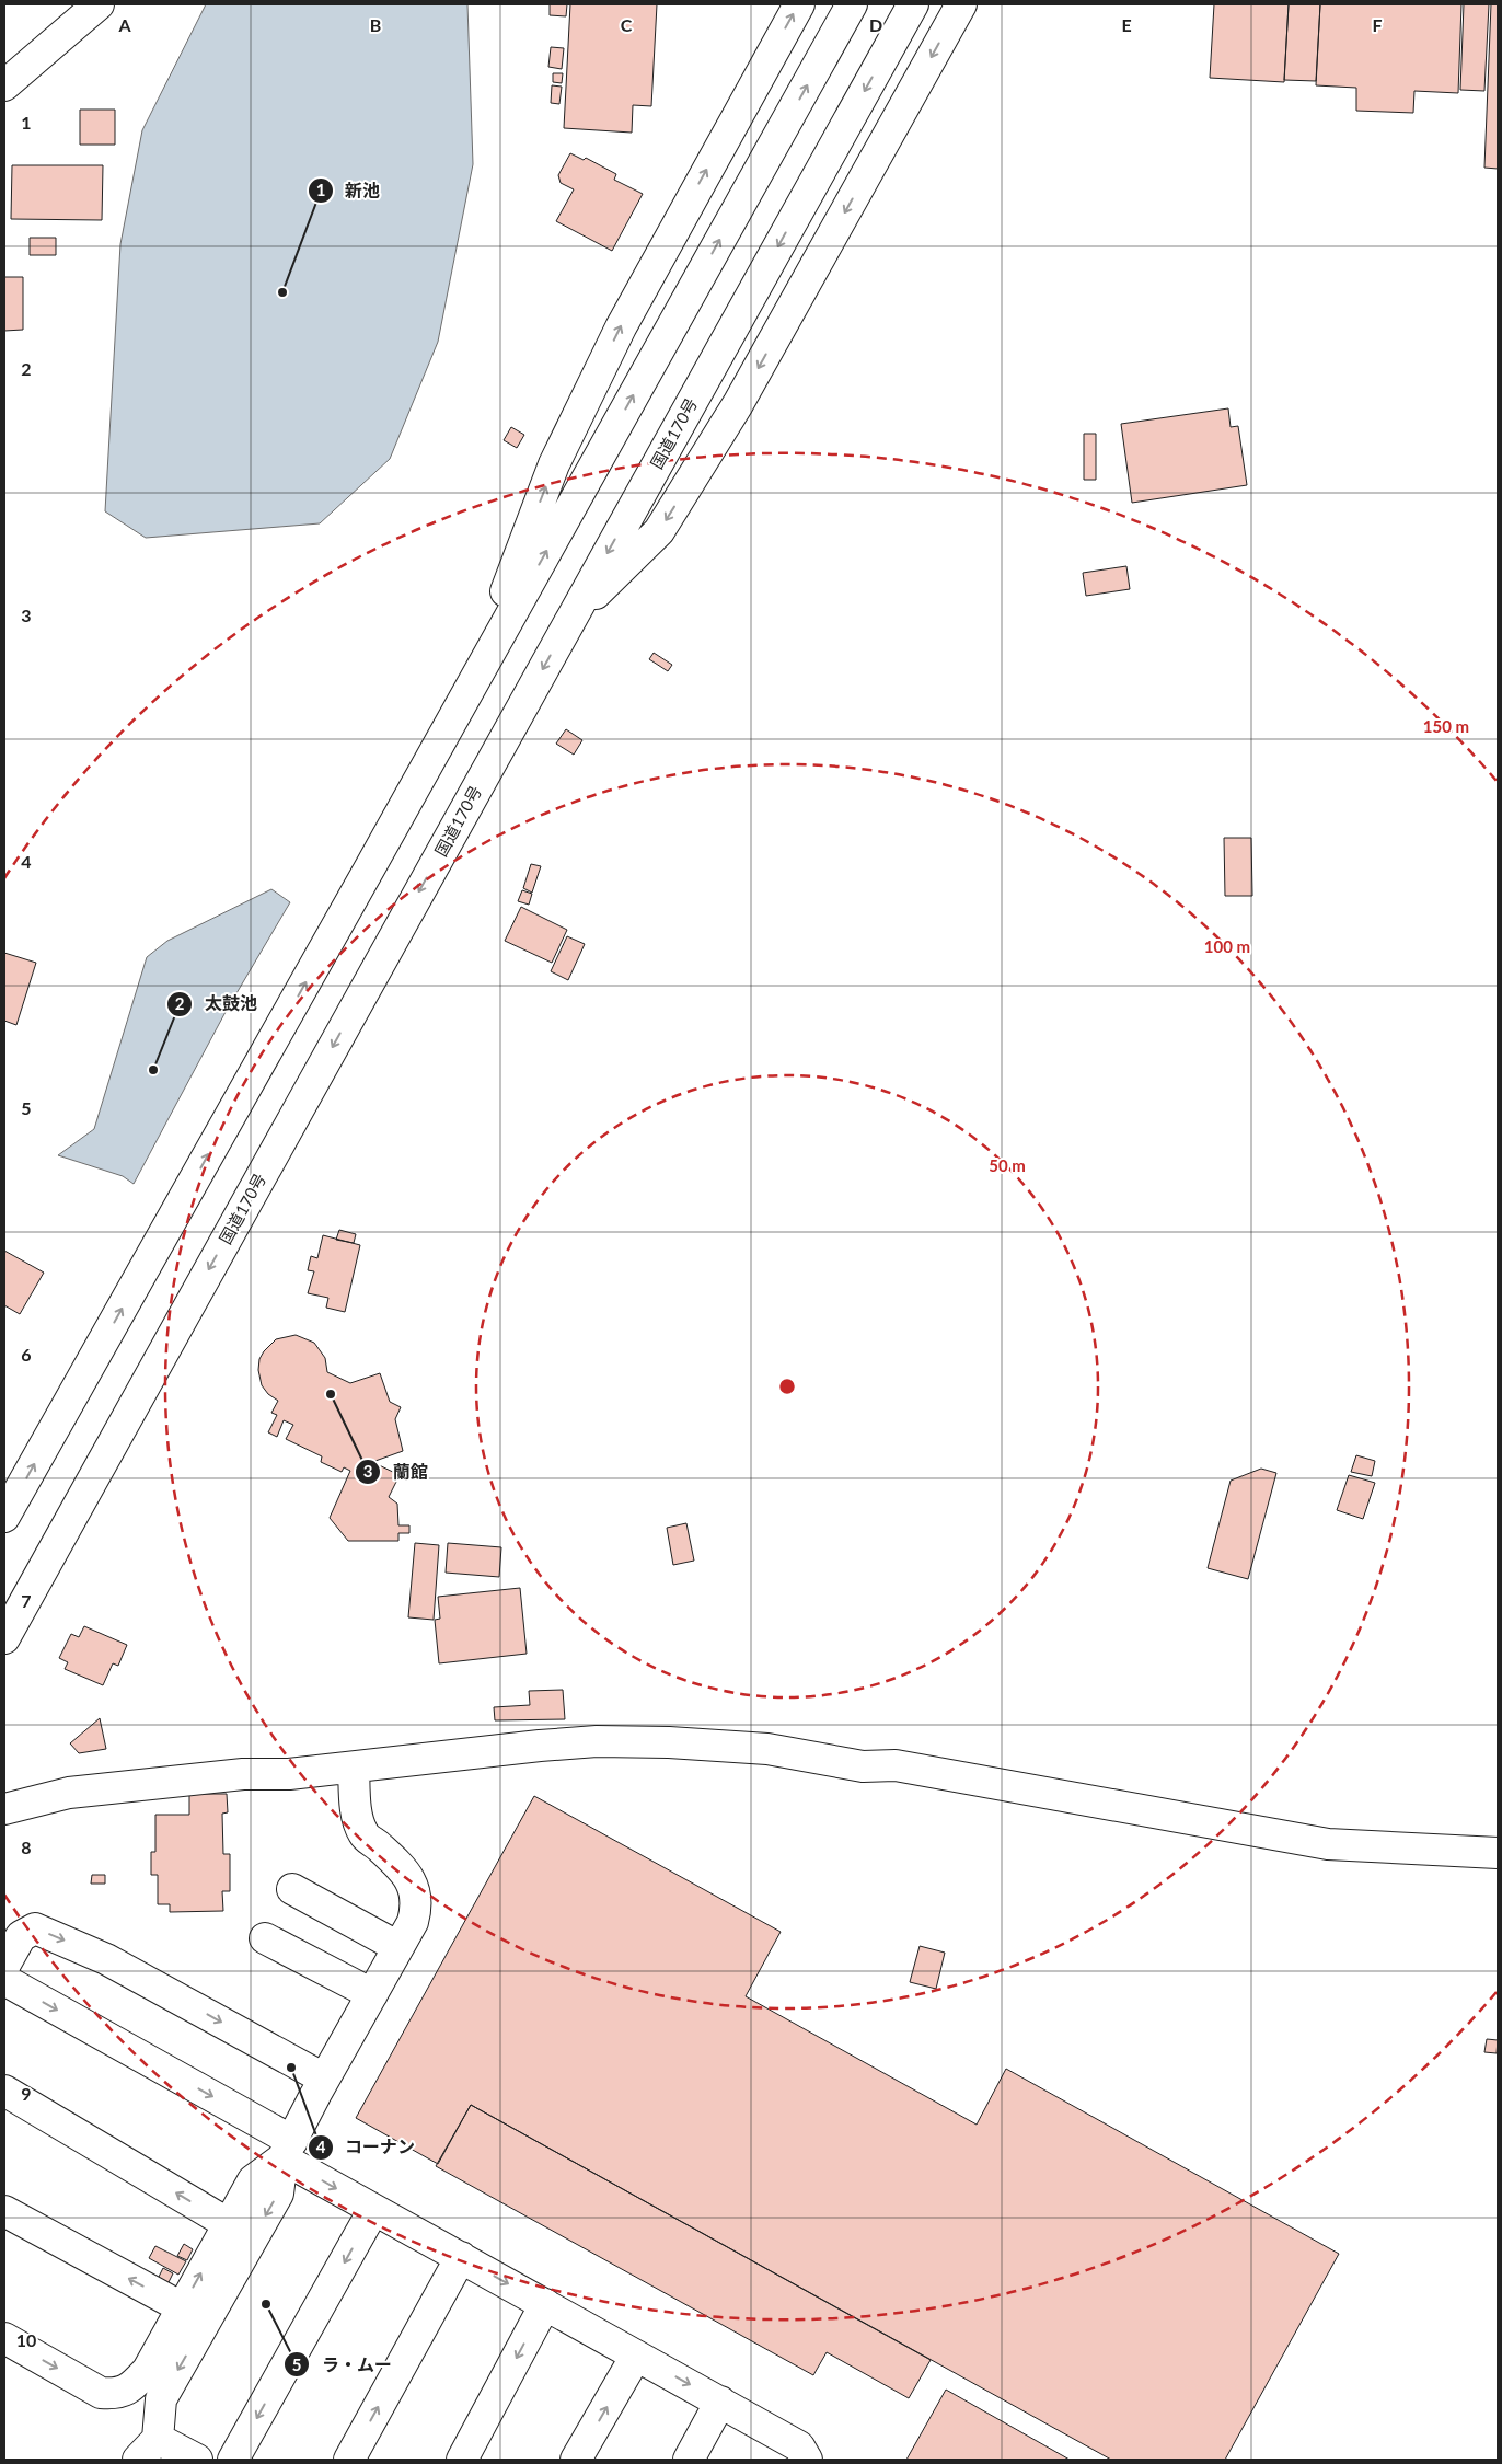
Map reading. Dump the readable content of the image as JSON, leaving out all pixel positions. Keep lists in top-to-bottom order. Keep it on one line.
{"streets":{"main road":["国道170号"]},"places":["新池","太鼓池","蘭館","コーナン","ラ・ムー"],"grid":{"columns":["A","B","C","D","E","F"],"rows":["1","2","3","4","5","6","7","8","9","10"]},"rings":["150 m","100 m","50 m"]}
